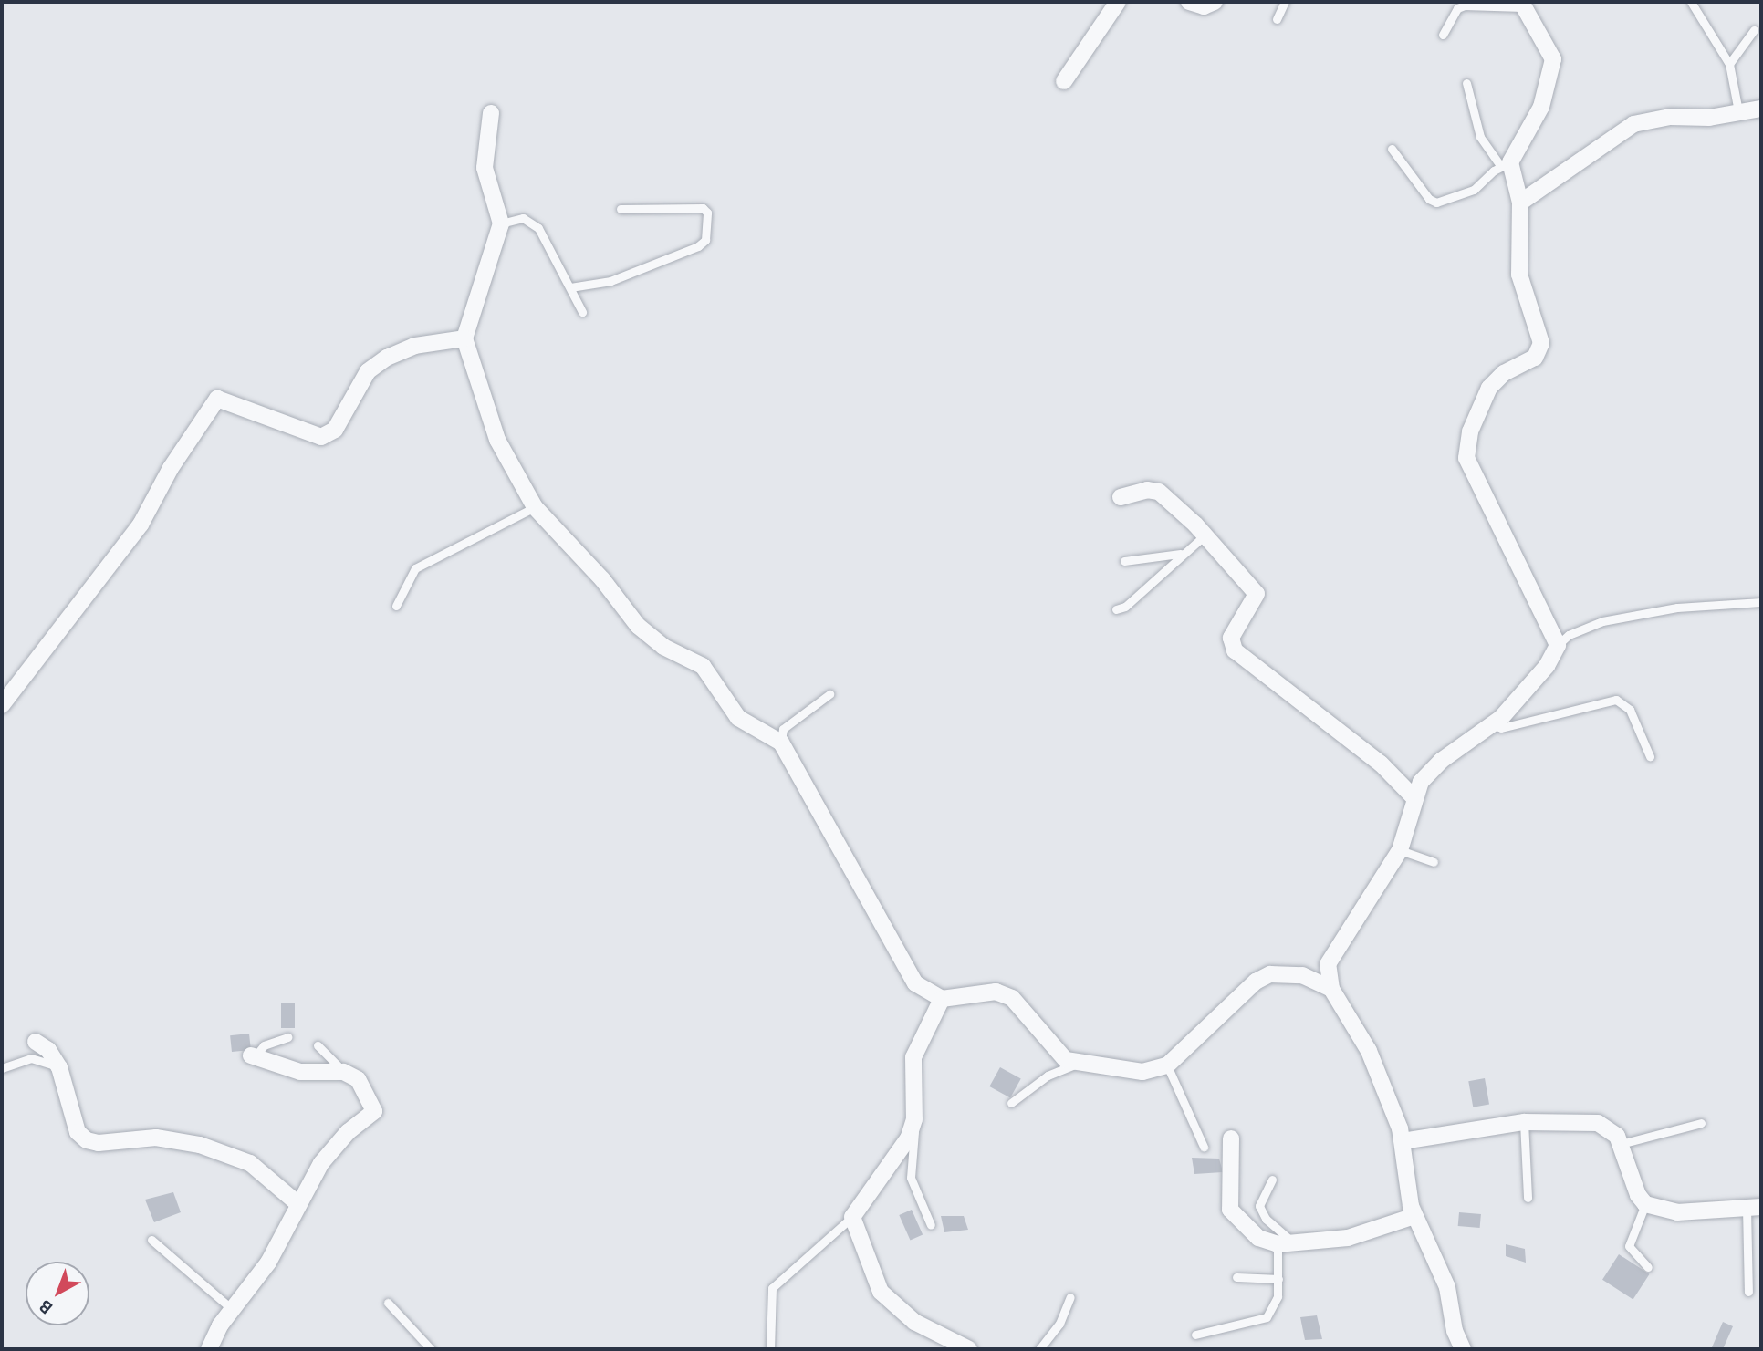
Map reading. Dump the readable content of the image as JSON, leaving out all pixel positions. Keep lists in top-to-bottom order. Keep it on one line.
{"north":"bottom left"}
